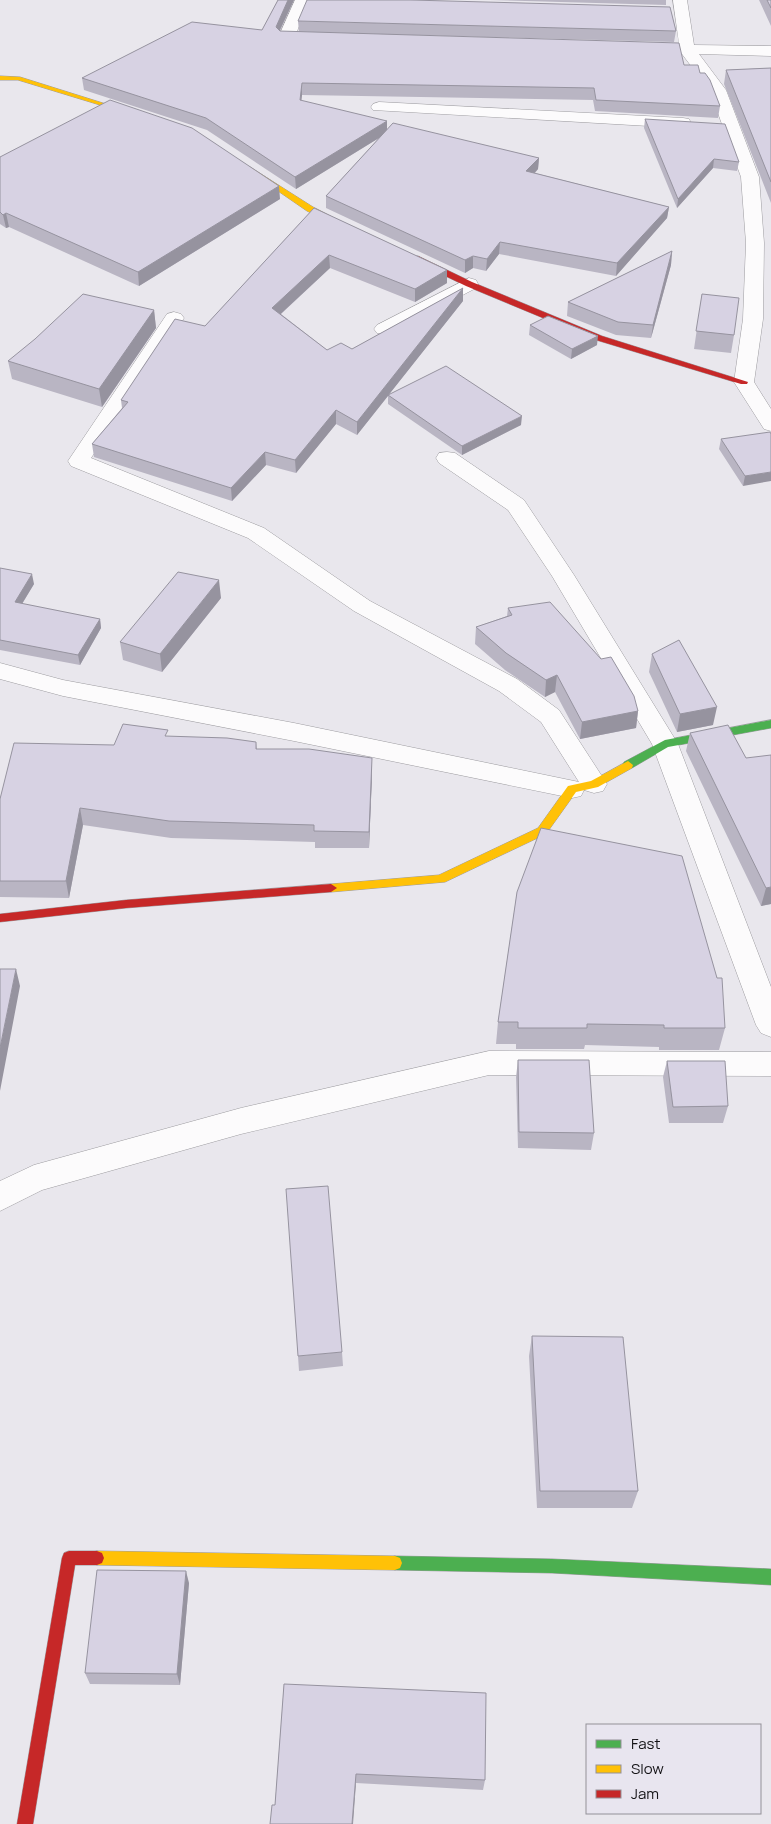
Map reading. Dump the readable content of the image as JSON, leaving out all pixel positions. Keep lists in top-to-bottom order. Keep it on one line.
{"legend":["Fast","Slow","Jam"]}
